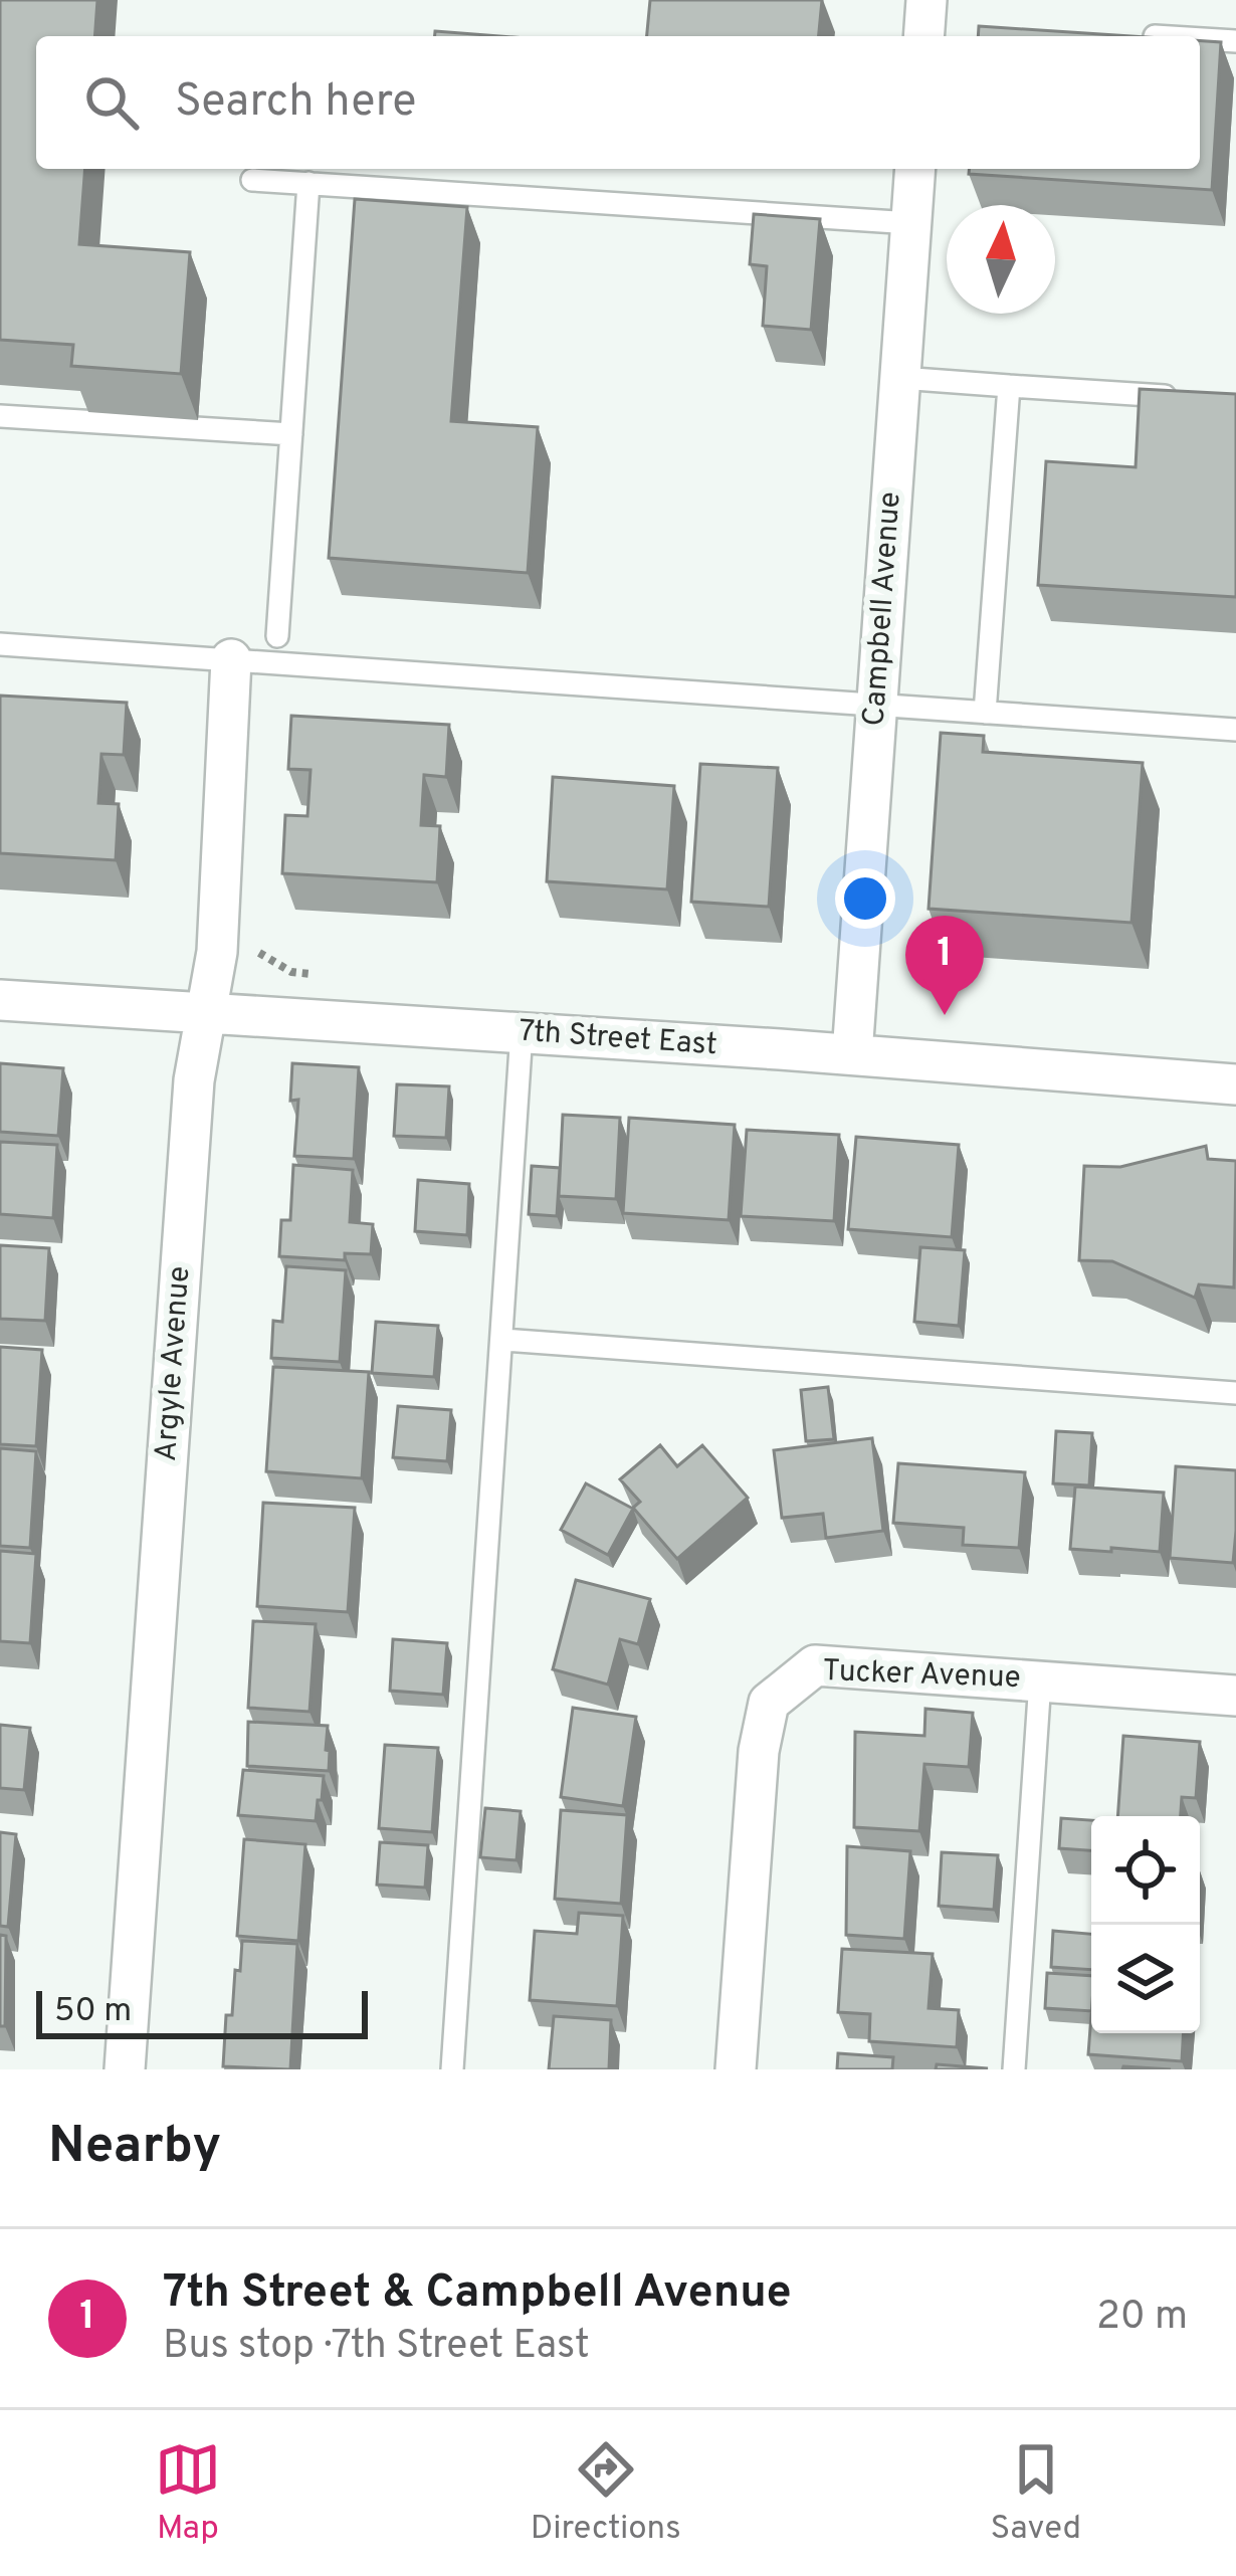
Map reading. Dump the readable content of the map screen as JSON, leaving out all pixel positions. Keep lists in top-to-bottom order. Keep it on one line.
{"streets":{"street":["Campbell Avenue","7th Street East","Argyle Avenue","Tucker Avenue"]},"crossings":[["Campbell Avenue","7th Street East"],["7th Street East","Argyle Avenue"]],"scale_bar":"50 m","north":"top","page":{"search":"Search here","pins":"1","scale":"50 m","heading":"Nearby","list":[{"mark":"1","name":"7th Street & Campbell Avenue","note":"Bus stop · 7th Street East","value":"20 m"}],"nav":["Map","Directions","Saved"]}}
